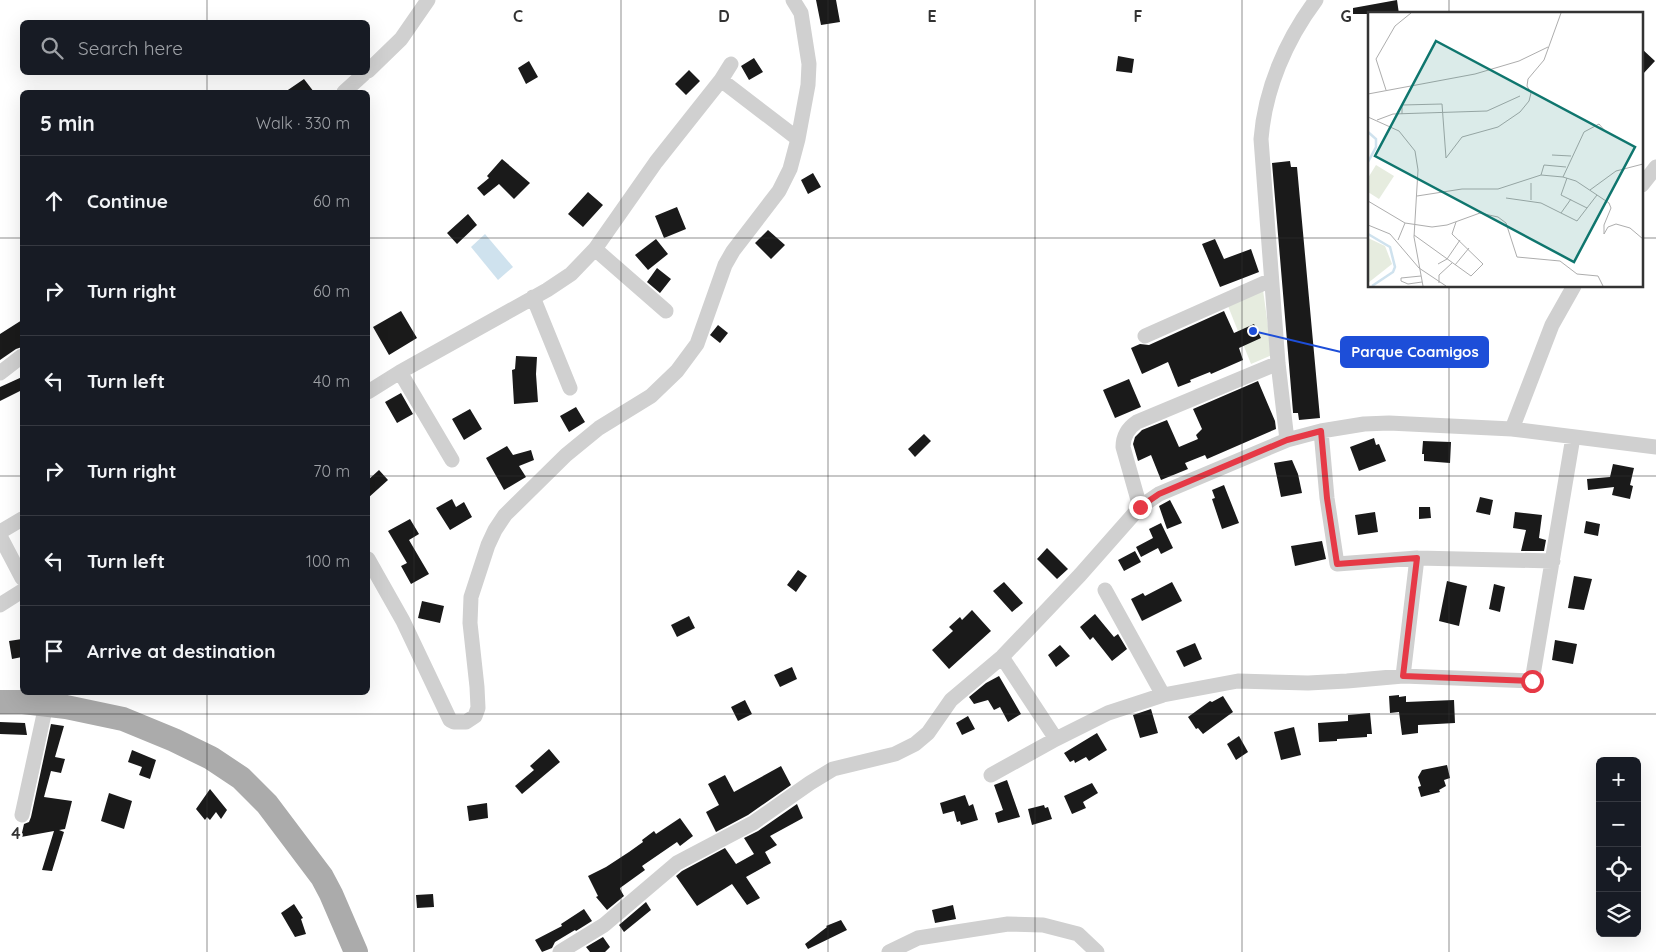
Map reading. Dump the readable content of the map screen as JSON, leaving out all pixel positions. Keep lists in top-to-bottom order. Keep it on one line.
{"places":["Parque Coamigos"],"page":{"search":"Search here","heading":["5 min","Walk · 330 m"],"list":[["Continue","60 m"],["Turn right","60 m"],["Turn left","40 m"],["Turn right","70 m"],["Turn left","100 m"],"Arrive at destination"],"map_buttons":["+","−"]},"grid":{"columns":["C","D","E","F","G"],"rows":["4"]}}
